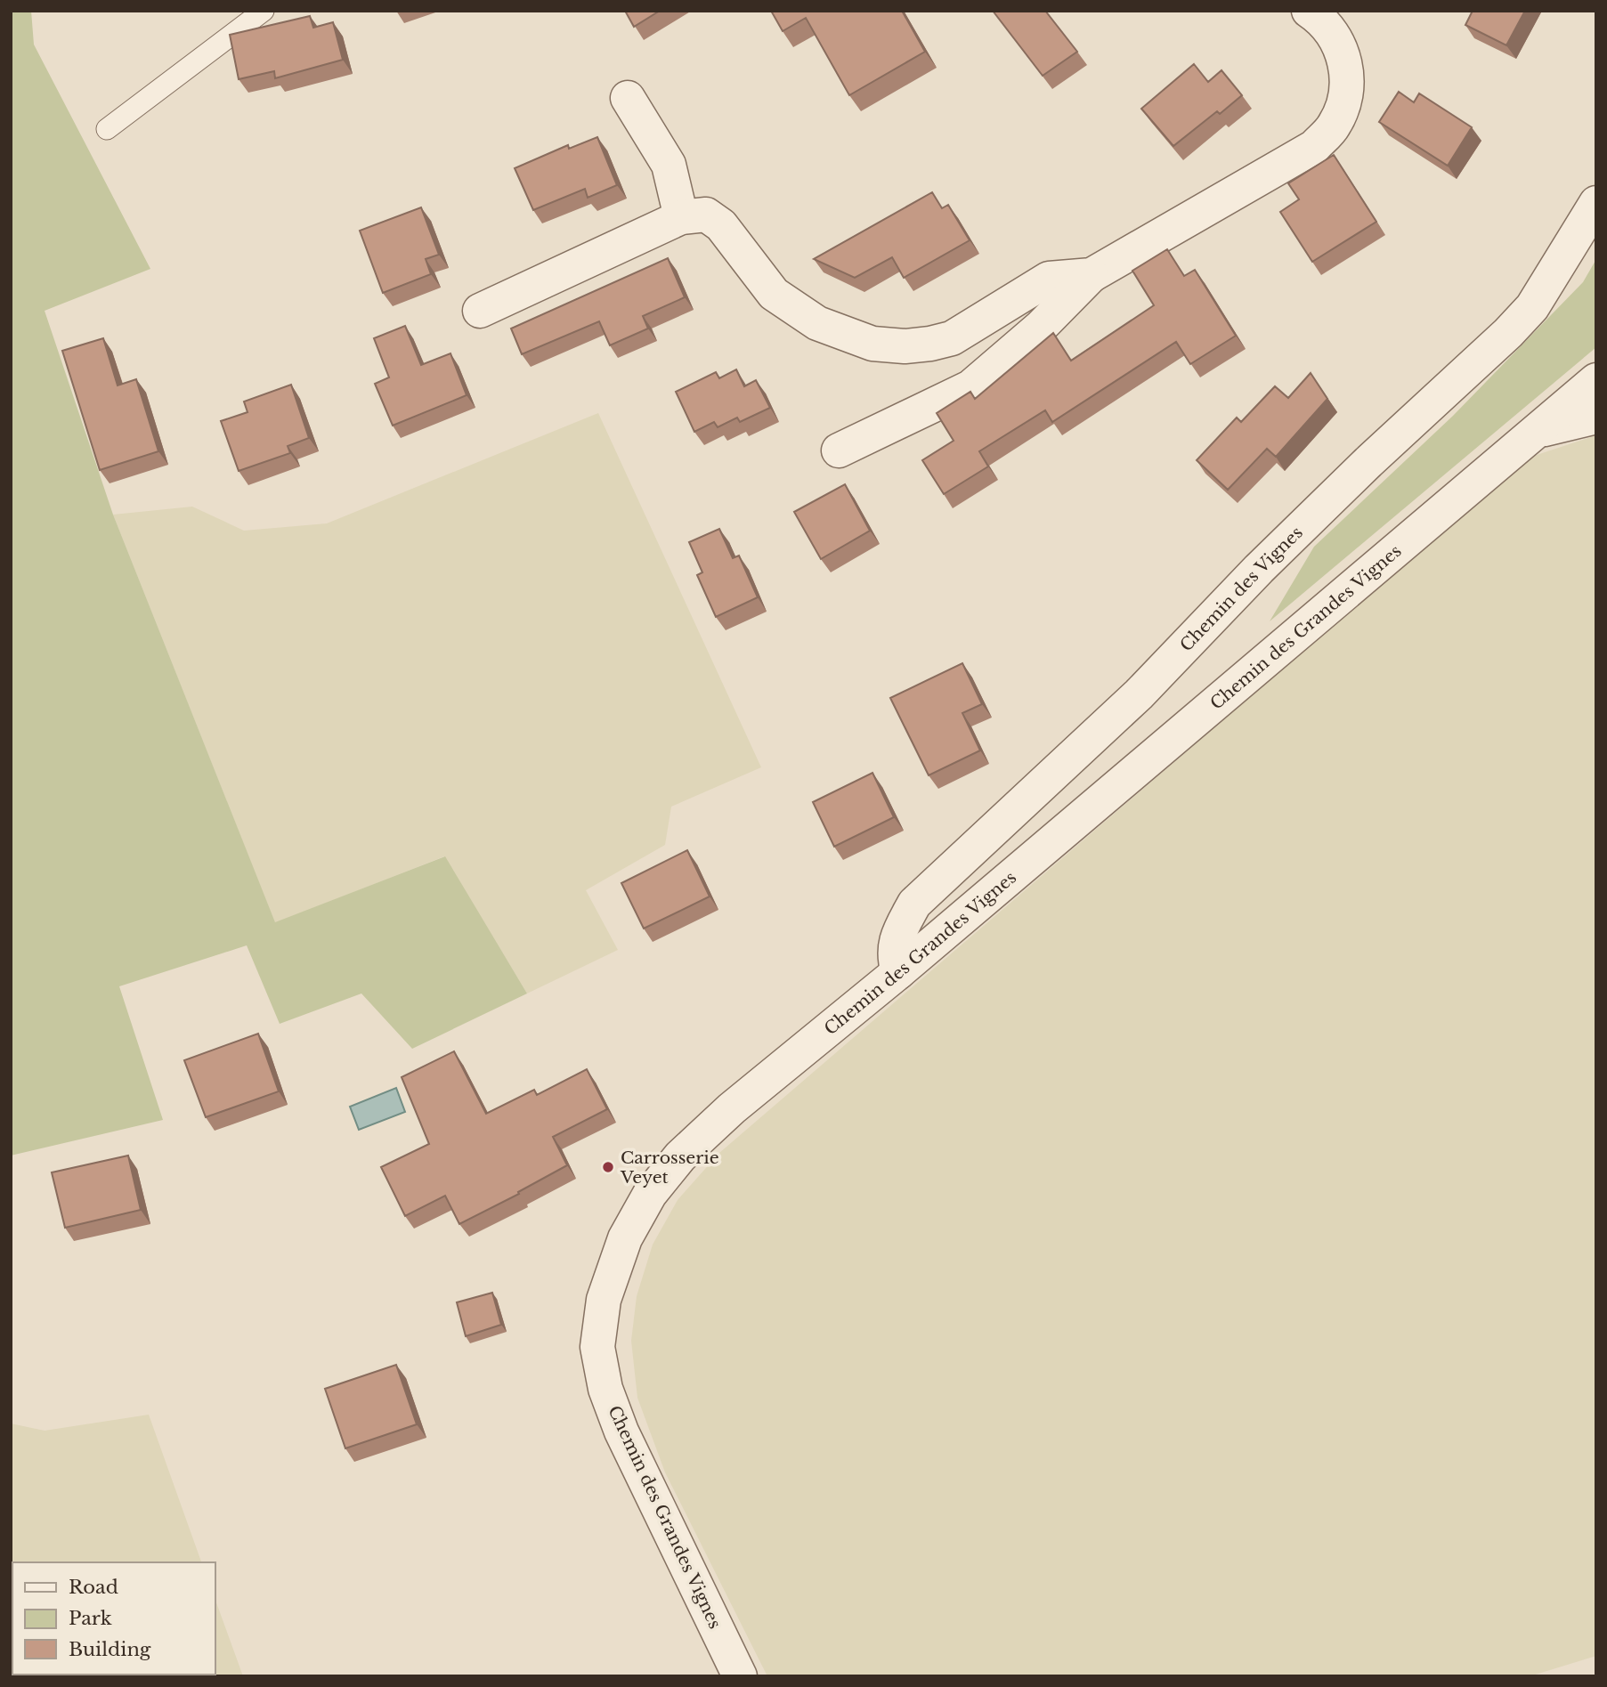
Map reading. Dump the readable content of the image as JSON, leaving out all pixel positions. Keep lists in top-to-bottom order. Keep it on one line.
{"streets":{"street":["Chemin des Vignes","Chemin des Grandes Vignes"]},"crossings":[["Chemin des Vignes","Chemin des Grandes Vignes"]],"places":["Carrosserie Veyet"],"legend":["Road","Park","Building"]}
